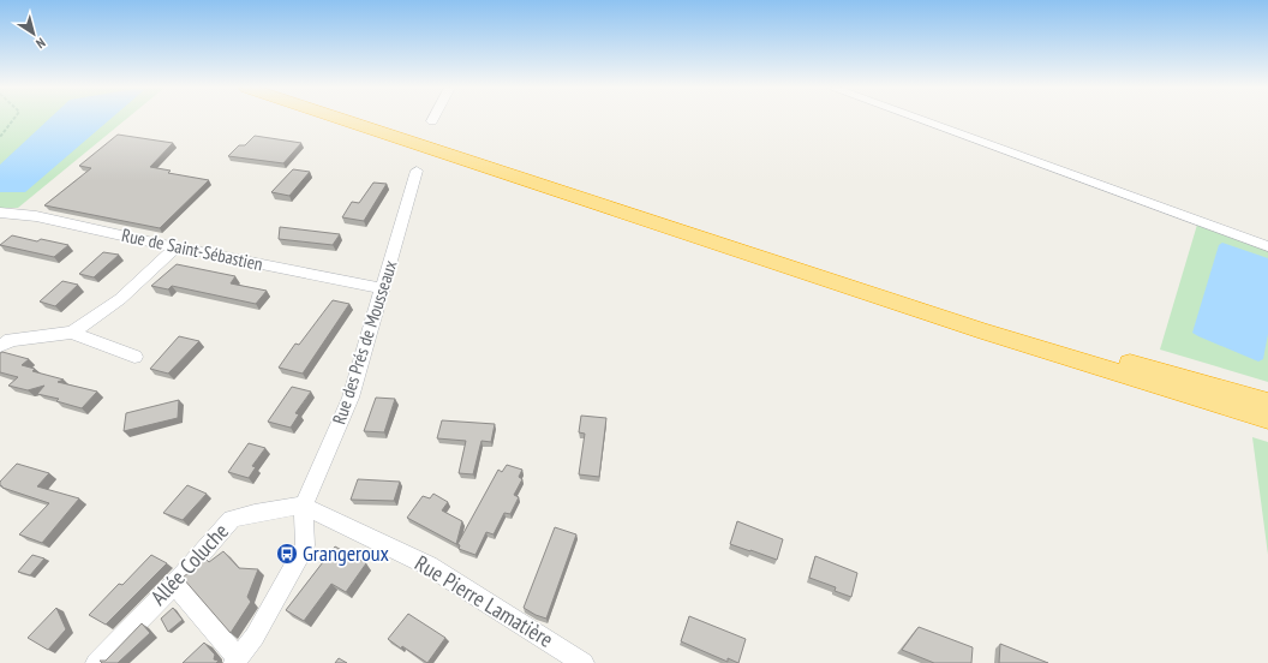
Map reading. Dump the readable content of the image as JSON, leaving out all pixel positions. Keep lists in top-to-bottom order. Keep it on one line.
{"streets":{"street":["Rue de Saint-Sébastien","Rue des Prés de Mousseaux","Allée Coluche","Rue Pierre Lamatière"]},"crossings":[["Rue de Saint-Sébastien","Rue des Prés de Mousseaux"],["Rue des Prés de Mousseaux","Allée Coluche"],["Rue des Prés de Mousseaux","Rue Pierre Lamatière"],["Allée Coluche","Rue Pierre Lamatière"]],"places":{"bus stop":["Grangeroux"]},"north":"bottom right"}
